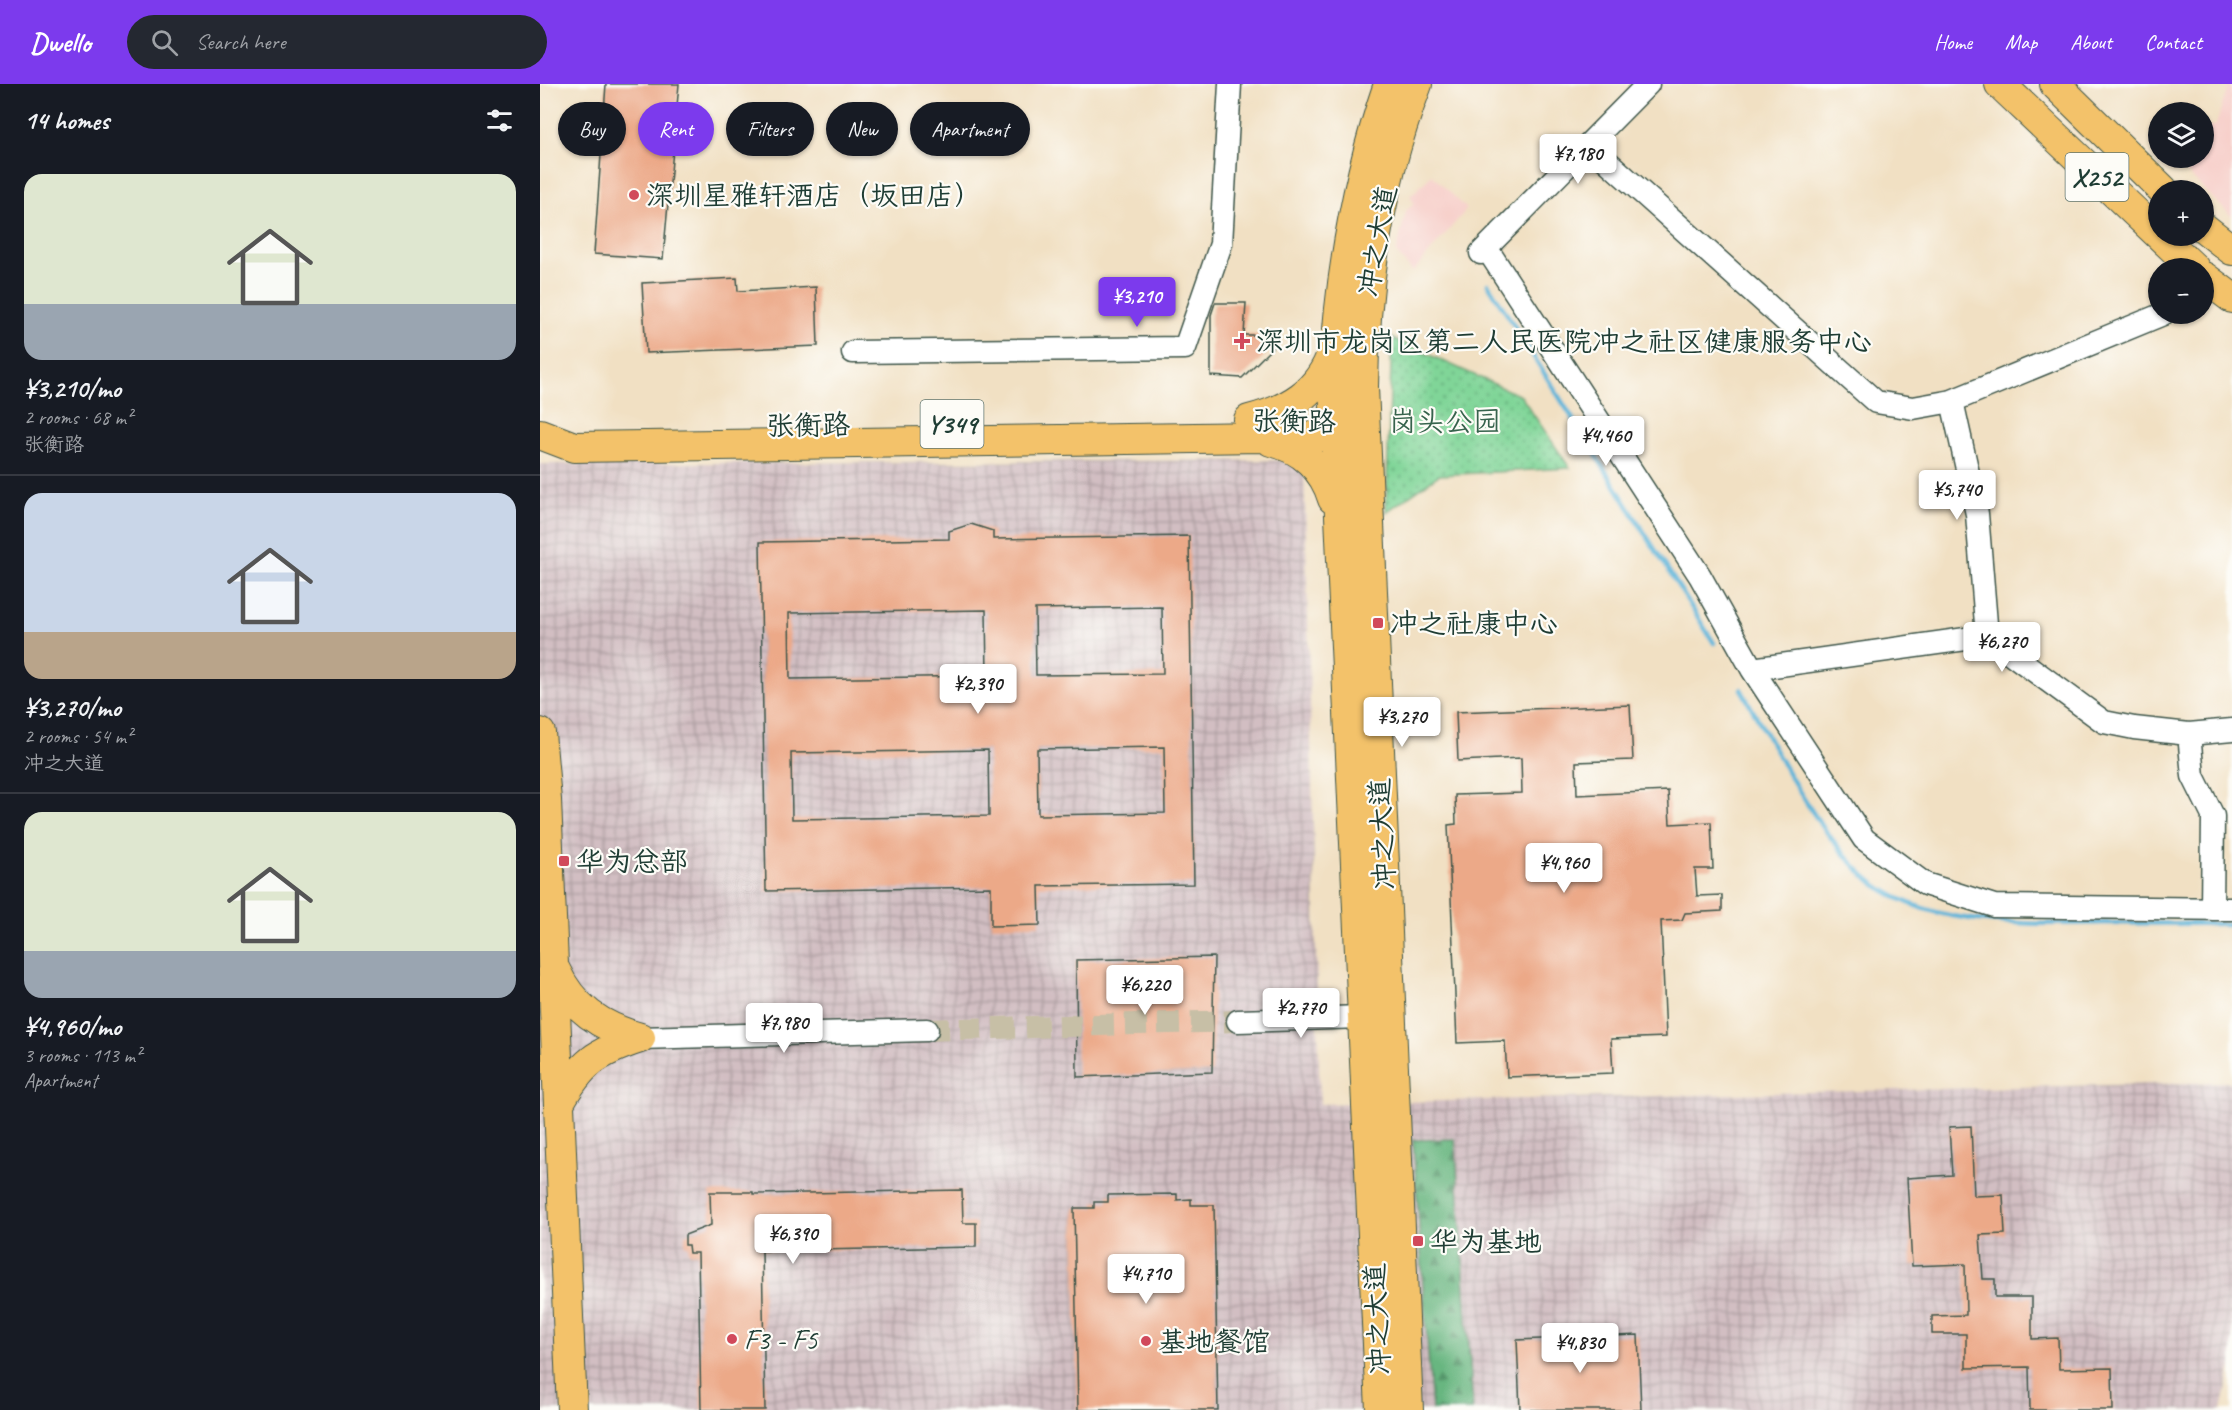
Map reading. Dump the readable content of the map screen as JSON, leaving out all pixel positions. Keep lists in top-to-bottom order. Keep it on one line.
{"streets":{"main road":["X252","冲之大道","张衡路","Y349"]},"crossings":[["冲之大道","张衡路"]],"parks":["岗头公园"],"places":{"other":["深圳星雅轩酒店（坂田店）","F3 - F5","基地餐馆"],"health":["深圳市龙岗区第二人民医院冲之社区健康服务中心"],"transit":["冲之社康中心","华为总部","华为基地"]},"page":{"header":"Dwello","search":"Search here","nav":["Home","Map","About","Contact"],"heading":"14 homes","map_buttons":["+","−"],"chip":["Buy","Rent","Filters","New","Apartment"],"price":["¥7,180","¥3,210","¥4,460","¥5,740","¥6,270","¥2,390","¥3,270","¥4,960","¥6,220","¥2,770","¥7,980","¥6,390","¥4,710","¥4,830"],"list":[{"name":"¥3,210/mo","note":"2 rooms · 68 m² · 张衡路"},{"name":"¥3,270/mo","note":"2 rooms · 54 m² · 冲之大道"},{"name":"¥4,960/mo","note":"3 rooms · 113 m² · Apartment"}]}}
